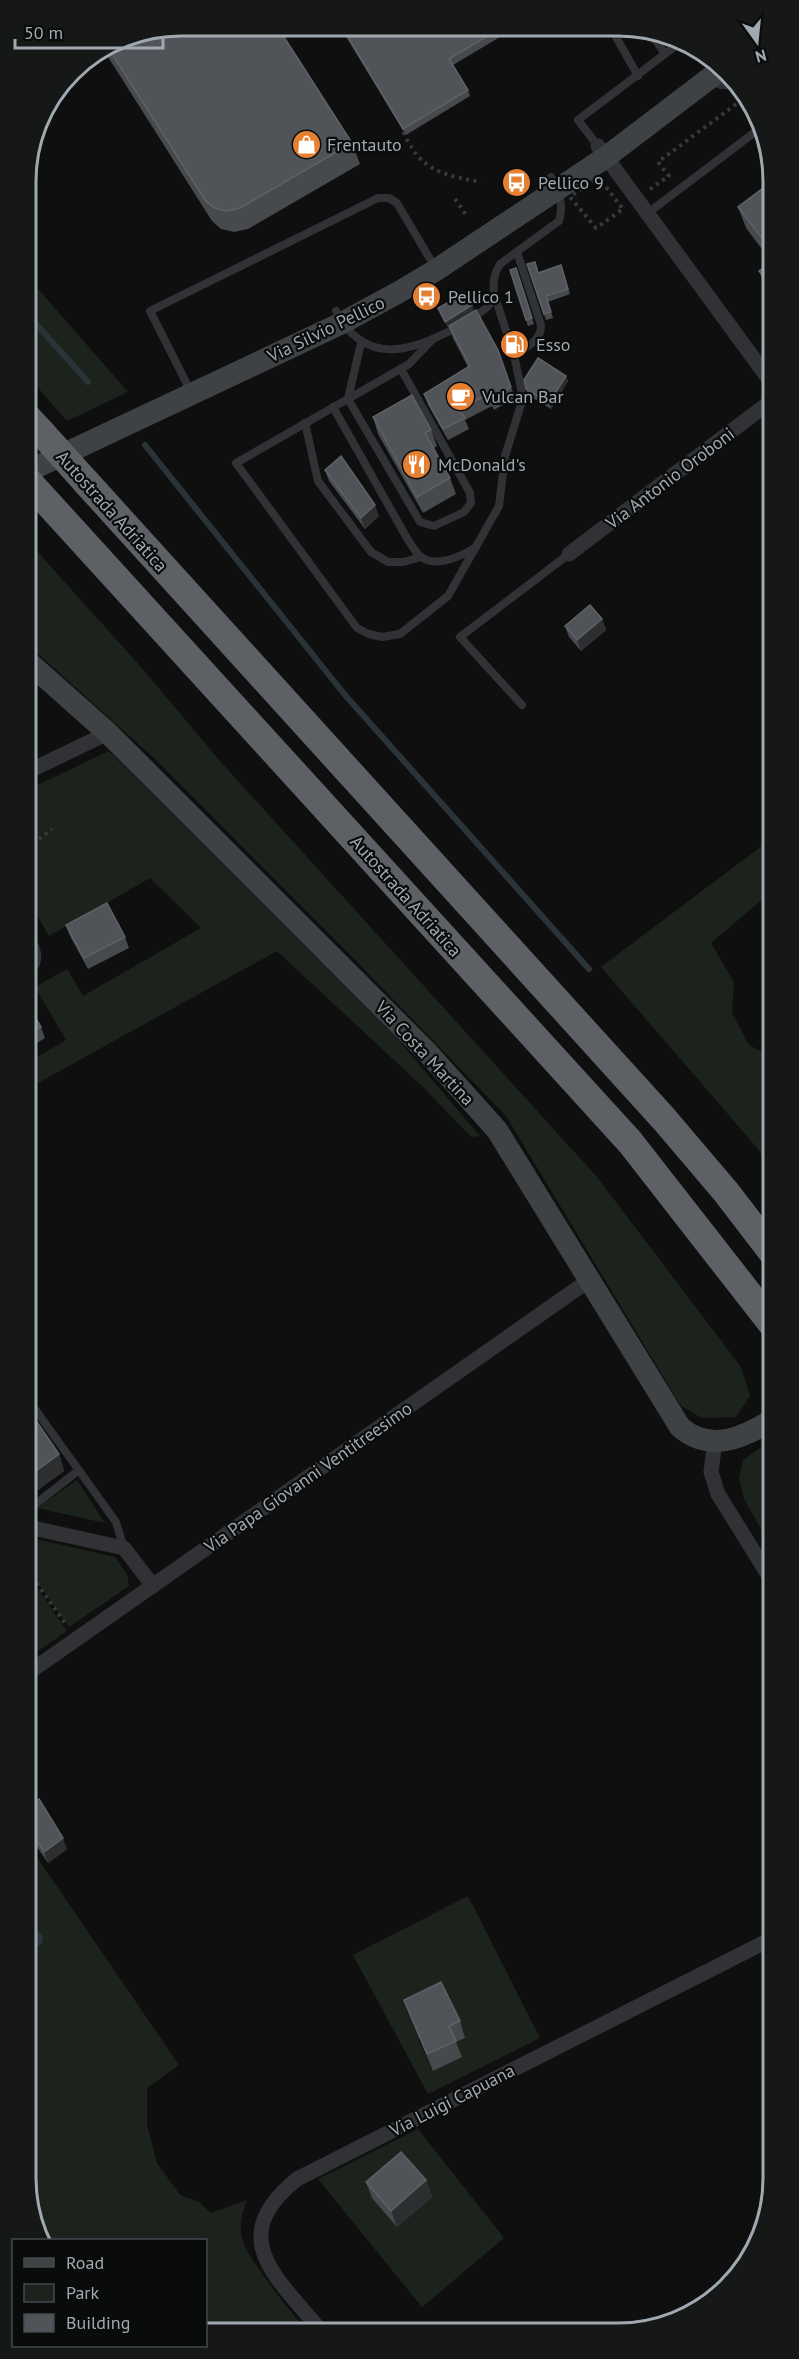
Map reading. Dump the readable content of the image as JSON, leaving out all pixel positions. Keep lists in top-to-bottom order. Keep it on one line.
{"streets":{"highway":["Autostrada Adriatica"],"main road":["Via Silvio Pellico","Via Costa Martina"],"street":["Via Antonio Oroboni","Via Papa Giovanni Ventitreesimo","Via Luigi Capuana"]},"crossings":[["Via Costa Martina","Via Papa Giovanni Ventitreesimo"]],"places":{"shop":["Frentauto"],"bus stop":["Pellico 9","Pellico 1"],"fuel station":["Esso"],"cafe":["Vulcan Bar"],"restaurant":["McDonald's"]},"legend":["Road","Park","Building"],"scale_bar":"50 m","north":"bottom"}
